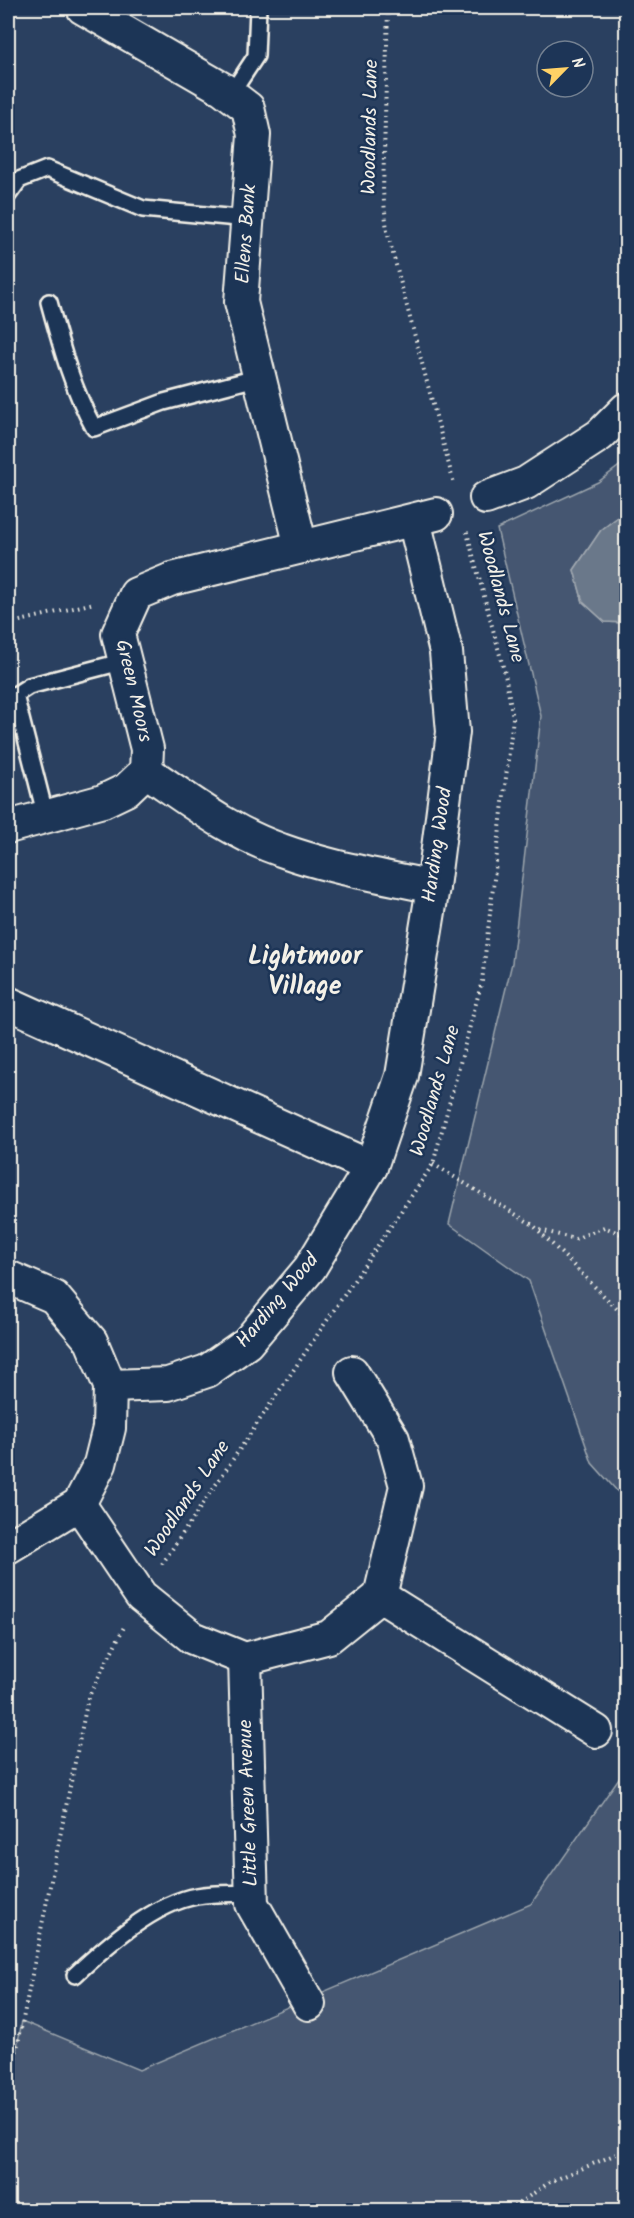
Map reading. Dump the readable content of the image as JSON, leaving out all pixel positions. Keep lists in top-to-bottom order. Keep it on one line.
{"streets":{"street":["Ellens Bank","Green Moors","Harding Wood","Little Green Avenue"],"path":["Woodlands Lane"]},"crossings":[["Woodlands Lane","Harding Wood"]],"districts":["Lightmoor Village"],"north":"top right"}
